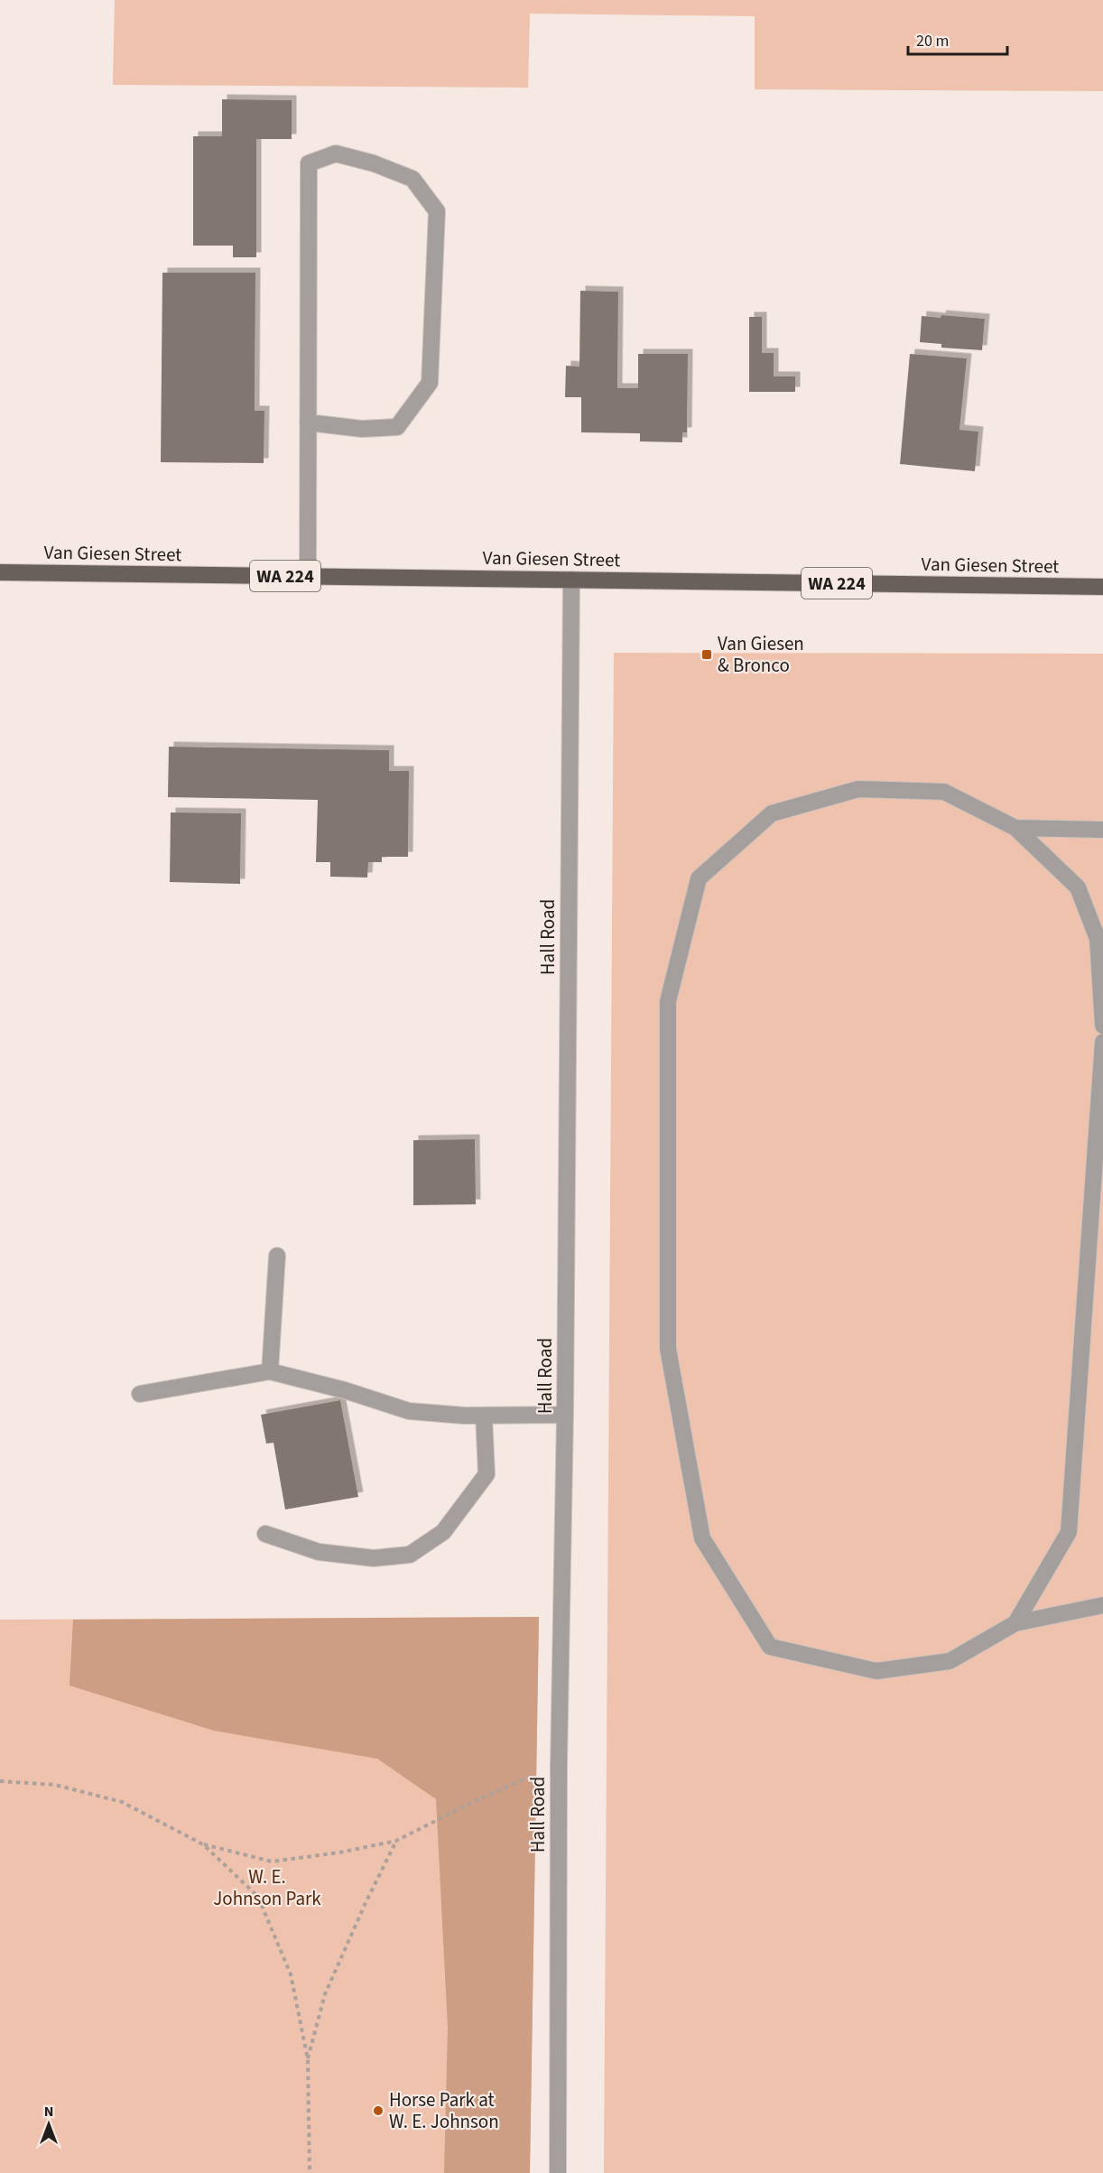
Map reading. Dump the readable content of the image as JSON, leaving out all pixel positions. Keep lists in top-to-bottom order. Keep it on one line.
{"streets":{"main road":["Van Giesen Street","WA 224"],"street":["Hall Road"]},"crossings":[["Van Giesen Street","Hall Road"]],"parks":["W. E. Johnson Park"],"places":{"transit":["Van Giesen & Bronco"],"other":["Horse Park at W. E. Johnson"]},"scale_bar":"20 m","north":"top"}
